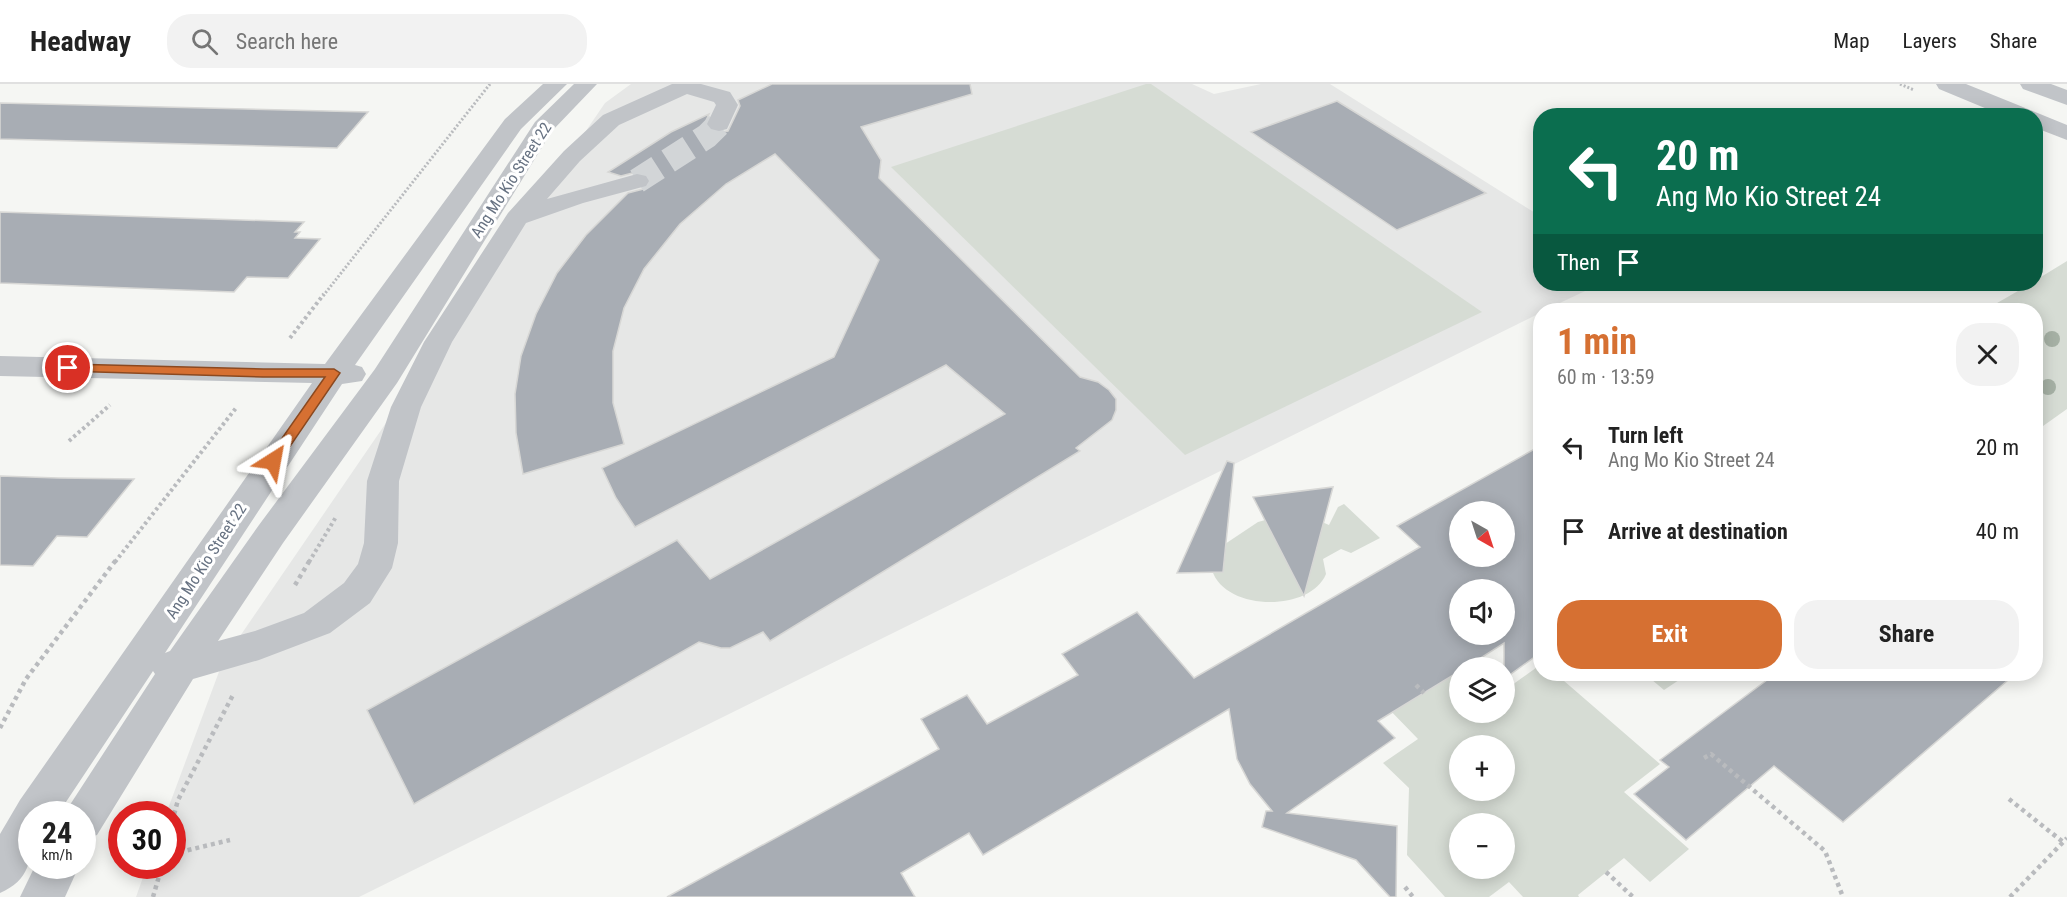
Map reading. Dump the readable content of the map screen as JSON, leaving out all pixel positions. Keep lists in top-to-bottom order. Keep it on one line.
{"streets":{"street":["Ang Mo Kio Street 22"]},"north":"bottom right","page":{"header":"Headway","search":"Search here","nav":["Map","Layers","Share"],"turn":["20 m","Ang Mo Kio Street 24"],"then":"Then","heading":["1 min","60 m · 13:59"],"list":[{"name":"Turn left","note":"Ang Mo Kio Street 24","value":"20 m"},{"name":"Arrive at destination","value":"40 m"}],"map_buttons":["+","−"],"buttons":["Exit","Share"],"speed":"24 km/h","limit":"30"}}
